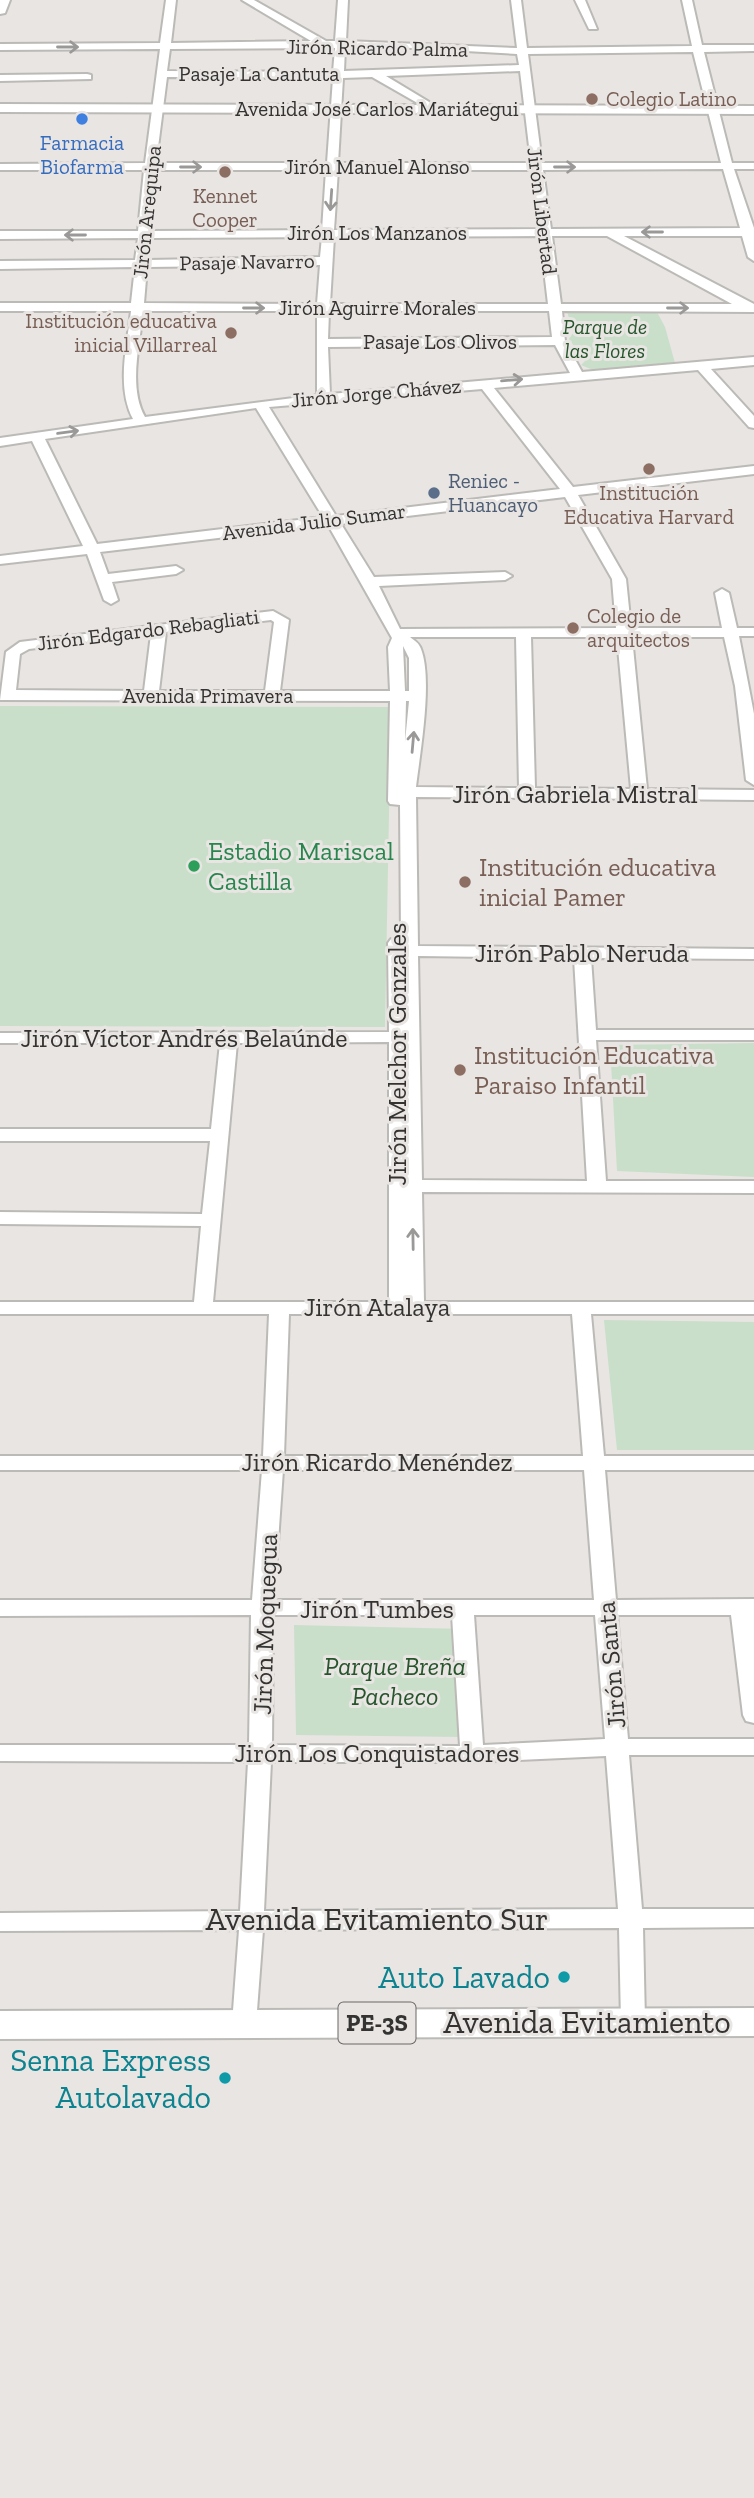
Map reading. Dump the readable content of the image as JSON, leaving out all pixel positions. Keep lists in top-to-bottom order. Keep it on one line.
{"streets":{"highway":["Avenida Evitamiento","PE-3S"],"main road":["Avenida José Carlos Mariátegui"],"street":["Jirón Ricardo Palma","Pasaje La Cantuta","Jirón Manuel Alonso","Jirón Libertad","Jirón Arequipa","Jirón Los Manzanos","Pasaje Navarro","Jirón Aguirre Morales","Pasaje Los Olivos","Jirón Jorge Chávez","Avenida Julio Sumar","Jirón Edgardo Rebagliati","Avenida Primavera","Jirón Gabriela Mistral","Jirón Pablo Neruda","Jirón Víctor Andrés Belaúnde","Jirón Melchor Gonzales","Jirón Atalaya","Jirón Ricardo Menéndez","Jirón Tumbes","Jirón Moquegua","Jirón Santa","Jirón Los Conquistadores","Avenida Evitamiento Sur"]},"crossings":[["Jirón Ricardo Palma","Jirón Libertad"],["Jirón Ricardo Palma","Jirón Arequipa"],["Pasaje La Cantuta","Jirón Libertad"],["Pasaje La Cantuta","Jirón Arequipa"],["Avenida José Carlos Mariátegui","Jirón Libertad"],["Avenida José Carlos Mariátegui","Jirón Arequipa"],["Jirón Manuel Alonso","Jirón Libertad"],["Jirón Manuel Alonso","Jirón Arequipa"],["Jirón Libertad","Jirón Los Manzanos"],["Jirón Libertad","Jirón Aguirre Morales"],["Jirón Libertad","Pasaje Los Olivos"],["Jirón Libertad","Jirón Jorge Chávez"],["Jirón Arequipa","Jirón Los Manzanos"],["Jirón Arequipa","Pasaje Navarro"],["Jirón Arequipa","Jirón Aguirre Morales"],["Jirón Arequipa","Jirón Jorge Chávez"],["Jirón Edgardo Rebagliati","Avenida Primavera"],["Avenida Primavera","Jirón Melchor Gonzales"],["Jirón Gabriela Mistral","Jirón Melchor Gonzales"],["Jirón Pablo Neruda","Jirón Melchor Gonzales"],["Jirón Víctor Andrés Belaúnde","Jirón Melchor Gonzales"],["Jirón Melchor Gonzales","Jirón Atalaya"],["Jirón Atalaya","Jirón Moquegua"],["Jirón Atalaya","Jirón Santa"],["Jirón Ricardo Menéndez","Jirón Moquegua"],["Jirón Ricardo Menéndez","Jirón Santa"],["Jirón Tumbes","Jirón Moquegua"],["Jirón Tumbes","Jirón Santa"],["Jirón Moquegua","Jirón Los Conquistadores"],["Jirón Moquegua","Avenida Evitamiento Sur"],["Jirón Moquegua","Avenida Evitamiento"],["Jirón Santa","Jirón Los Conquistadores"],["Jirón Santa","Avenida Evitamiento Sur"],["Jirón Santa","Avenida Evitamiento"]],"one_way":["Jirón Manuel Alonso","Jirón Aguirre Morales"],"parks":["Parque de las Flores","Parque Breña Pacheco"],"places":["Colegio Latino","Farmacia Biofarma","Kennet Cooper","Institución educativa inicial Villarreal","Institución Educativa Harvard","Reniec - Huancayo","Colegio de arquitectos","Estadio Mariscal Castilla","Institución educativa inicial Pamer","Institución Educativa Paraiso Infantil","Auto Lavado","Senna Express Autolavado"]}
